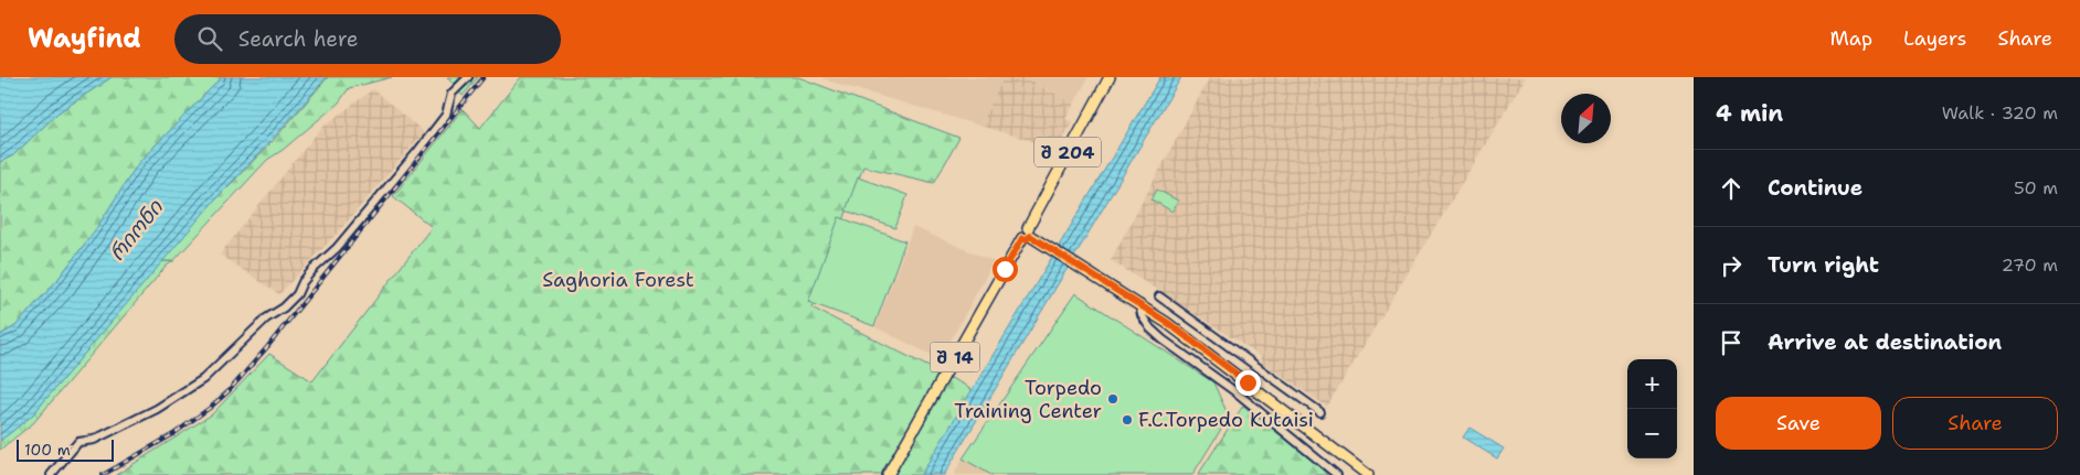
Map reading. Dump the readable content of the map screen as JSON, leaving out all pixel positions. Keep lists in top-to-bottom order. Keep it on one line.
{"streets":{"main road":["შ 204","შ 14"]},"crossings":[["შ 204","შ 14"]],"water":["რიონი"],"parks":["Saghoria Forest"],"places":["Torpedo Training Center","F.C.Torpedo Kutaisi"],"scale_bar":"100 m","north":"top right","page":{"header":"Wayfind","search":"Search here","nav":["Map","Layers","Share"],"heading":["4 min","Walk · 320 m"],"list":[["Continue","50 m"],["Turn right","270 m"],"Arrive at destination"],"map_buttons":["+","−"],"buttons":["Save","Share"],"scale":"100 m"}}
